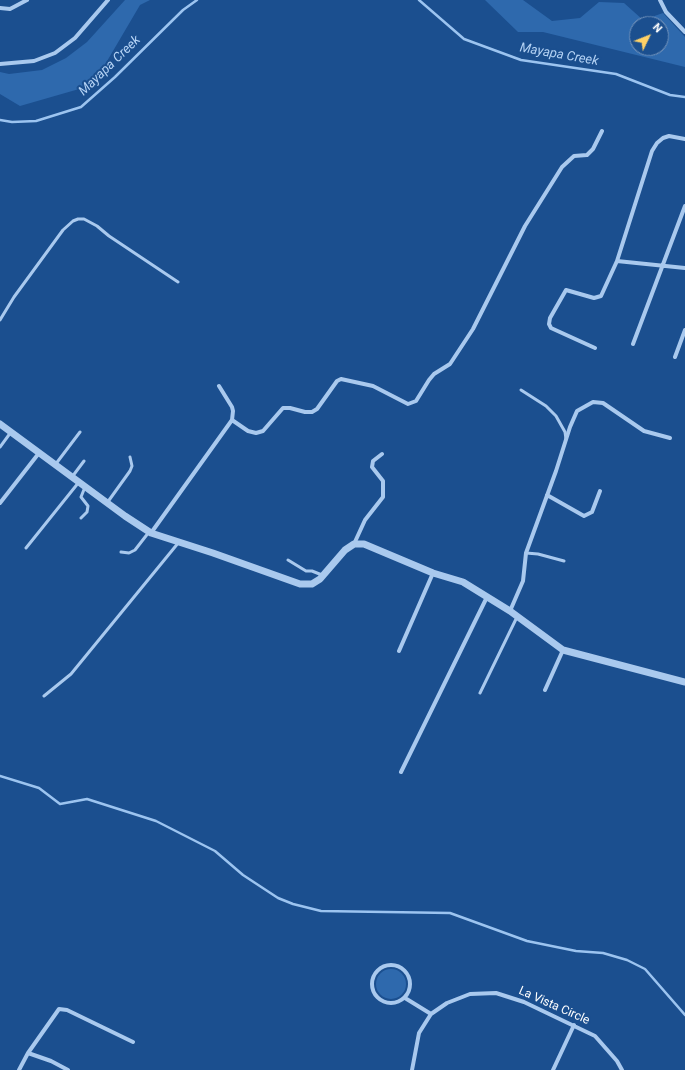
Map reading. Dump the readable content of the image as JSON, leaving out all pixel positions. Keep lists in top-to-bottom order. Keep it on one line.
{"streets":{"street":["La Vista Circle"]},"water":["Mayapa Creek"],"north":"top right"}
